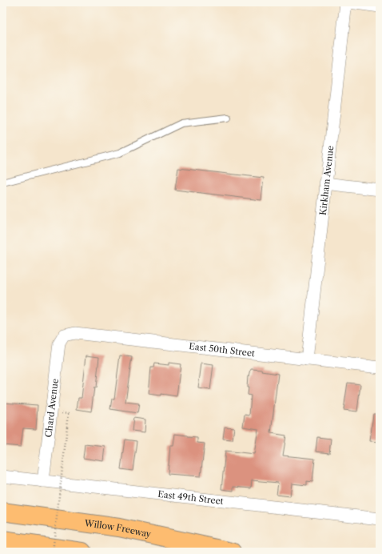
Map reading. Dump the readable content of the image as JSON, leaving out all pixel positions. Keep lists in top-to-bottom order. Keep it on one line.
{"streets":{"highway":["Willow Freeway"],"street":["Kirkham Avenue","East 50th Street","Chard Avenue","East 49th Street"]},"crossings":[["Kirkham Avenue","East 50th Street"],["East 50th Street","Chard Avenue"],["Chard Avenue","East 49th Street"]]}
